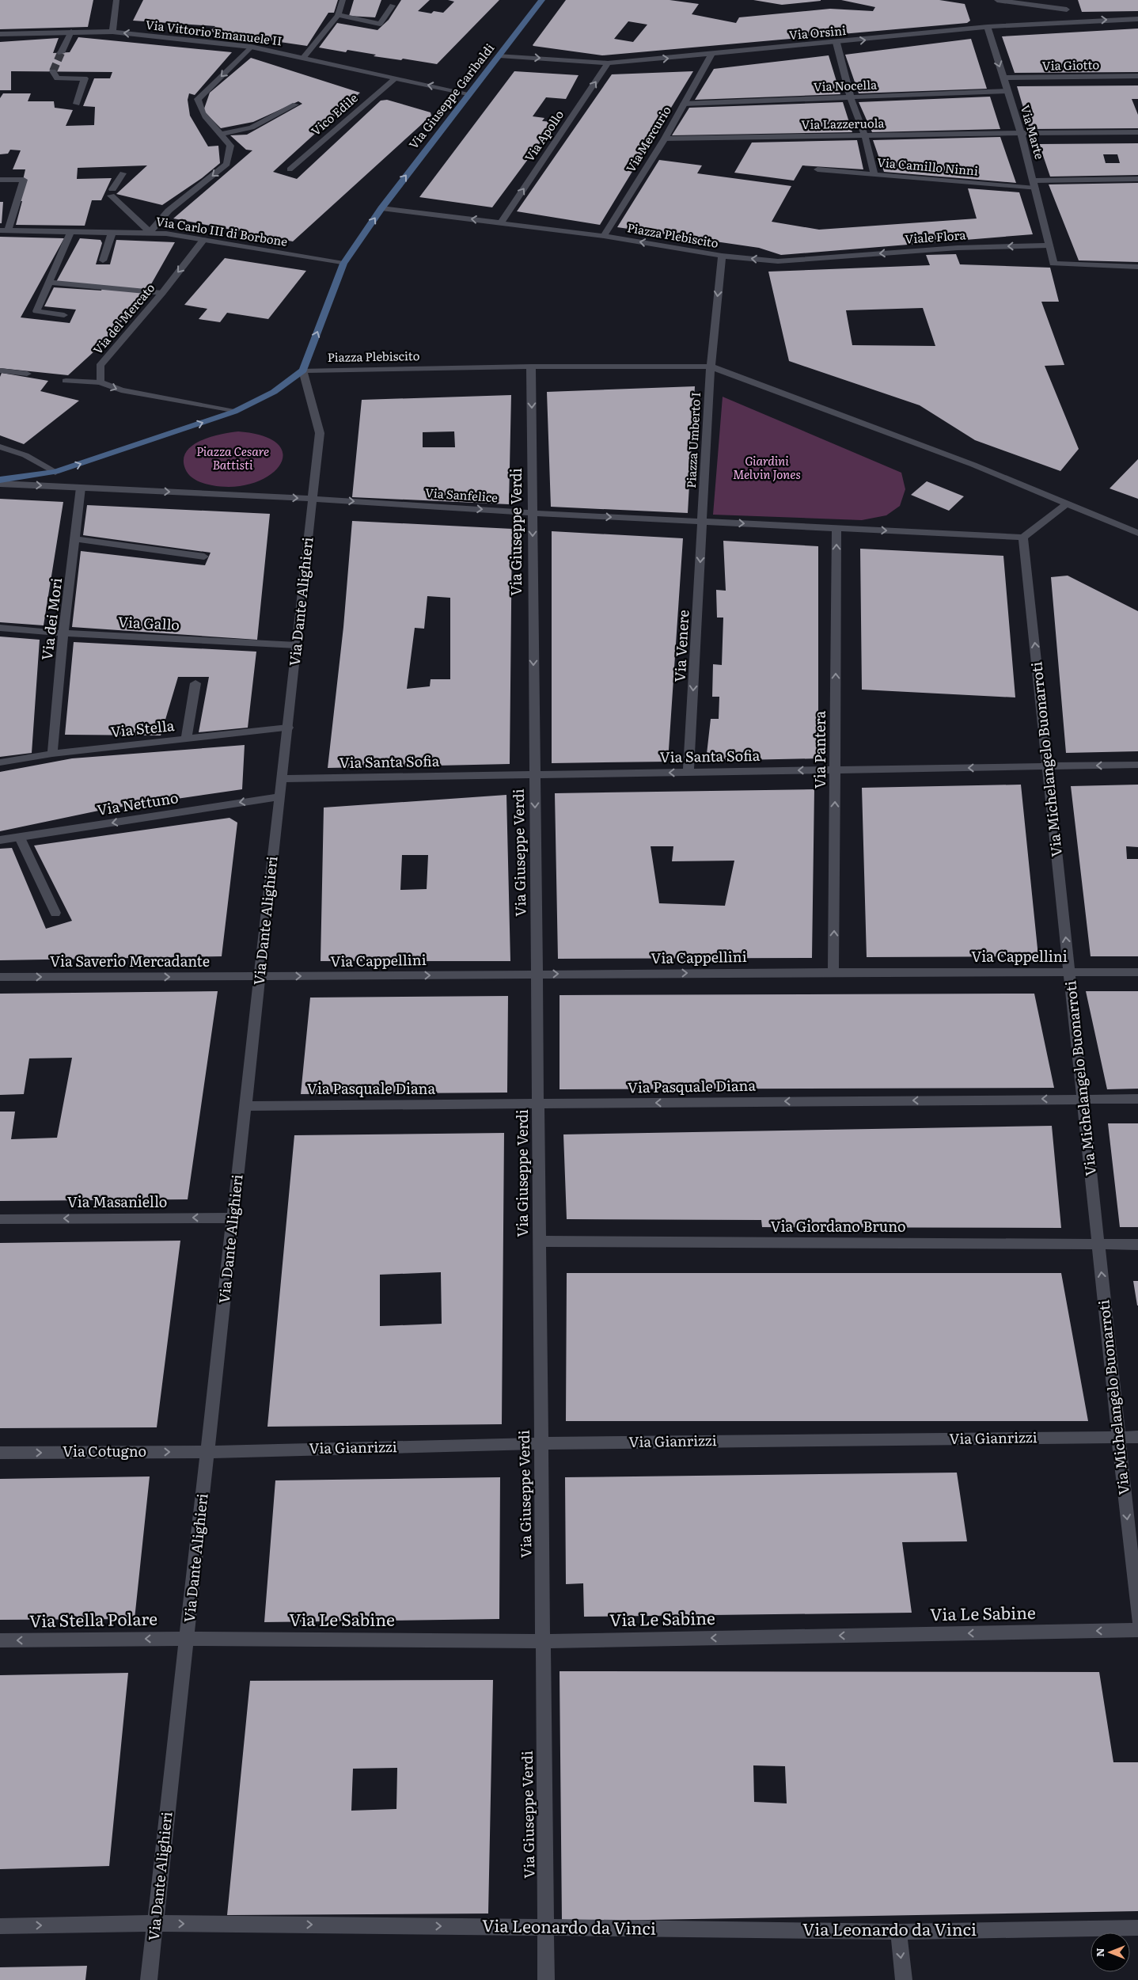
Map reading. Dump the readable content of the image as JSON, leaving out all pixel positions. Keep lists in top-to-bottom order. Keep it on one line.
{"streets":{"main road":["Via Giuseppe Garibaldi","Piazza Plebiscito"],"street":["Via Vittorio Emanuele II","Via Orsini","Via Giotto","Via Nocella","Vico Edile","Via Lazzeruola","Via Marte","Via Apollo","Via Mercurio","Via Camillo Ninni","Via Carlo III di Borbone","Viale Flora","Via del Mercato","Piazza Umberto I","Via Sanfelice","Via Giuseppe Verdi","Via Dante Alighieri","Via dei Mori","Via Gallo","Via Venere","Via Stella","Via Pantera","Via Santa Sofia","Via Michelangelo Buonarroti","Via Nettuno","Via Cappellini","Via Saverio Mercadante","Via Pasquale Diana","Via Masaniello","Via Giordano Bruno","Via Gianrizzi","Via Cotugno","Via Le Sabine","Via Stella Polare","Via Leonardo da Vinci"]},"crossings":[["Via Vittorio Emanuele II","Via Giuseppe Garibaldi"],["Via Vittorio Emanuele II","Vico Edile"],["Via Orsini","Via Giuseppe Garibaldi"],["Via Orsini","Via Marte"],["Via Orsini","Via Apollo"],["Via Orsini","Via Mercurio"],["Via Giotto","Via Marte"],["Via Nocella","Via Marte"],["Via Nocella","Via Mercurio"],["Via Giuseppe Garibaldi","Piazza Plebiscito"],["Via Lazzeruola","Via Marte"],["Via Lazzeruola","Via Mercurio"],["Via Marte","Via Camillo Ninni"],["Via Marte","Viale Flora"],["Via Apollo","Piazza Plebiscito"],["Via Mercurio","Piazza Plebiscito"],["Via Carlo III di Borbone","Piazza Plebiscito"],["Via Carlo III di Borbone","Via del Mercato"],["Piazza Plebiscito","Viale Flora"],["Piazza Plebiscito","Piazza Umberto I"],["Piazza Plebiscito","Via Giuseppe Verdi"],["Piazza Umberto I","Via Sanfelice"],["Piazza Umberto I","Via Venere"],["Via Sanfelice","Via Giuseppe Verdi"],["Via Sanfelice","Via Dante Alighieri"],["Via Sanfelice","Via Venere"],["Via Giuseppe Verdi","Via Santa Sofia"],["Via Giuseppe Verdi","Via Cappellini"],["Via Giuseppe Verdi","Via Pasquale Diana"],["Via Giuseppe Verdi","Via Giordano Bruno"],["Via Giuseppe Verdi","Via Gianrizzi"],["Via Giuseppe Verdi","Via Le Sabine"],["Via Giuseppe Verdi","Via Leonardo da Vinci"],["Via Dante Alighieri","Via Gallo"],["Via Dante Alighieri","Via Stella"],["Via Dante Alighieri","Via Santa Sofia"],["Via Dante Alighieri","Via Nettuno"],["Via Dante Alighieri","Via Cappellini"],["Via Dante Alighieri","Via Saverio Mercadante"],["Via Dante Alighieri","Via Pasquale Diana"],["Via Dante Alighieri","Via Masaniello"],["Via Dante Alighieri","Via Gianrizzi"],["Via Dante Alighieri","Via Cotugno"],["Via Dante Alighieri","Via Le Sabine"],["Via Dante Alighieri","Via Stella Polare"],["Via Dante Alighieri","Via Leonardo da Vinci"],["Via dei Mori","Via Gallo"],["Via dei Mori","Via Stella"],["Via Venere","Via Santa Sofia"],["Via Pantera","Via Santa Sofia"],["Via Pantera","Via Cappellini"],["Via Santa Sofia","Via Michelangelo Buonarroti"],["Via Michelangelo Buonarroti","Via Cappellini"],["Via Michelangelo Buonarroti","Via Pasquale Diana"],["Via Michelangelo Buonarroti","Via Giordano Bruno"],["Via Michelangelo Buonarroti","Via Gianrizzi"],["Via Cappellini","Via Saverio Mercadante"],["Via Gianrizzi","Via Cotugno"],["Via Le Sabine","Via Stella Polare"]],"one_way":["Via Vittorio Emanuele II","Via Orsini","Via Giuseppe Garibaldi","Via Apollo","Viale Flora","Via del Mercato","Via Sanfelice","Via Giuseppe Verdi","Via Venere","Via Pantera","Via Santa Sofia","Via Nettuno","Via Cappellini","Via Saverio Mercadante","Via Pasquale Diana","Via Masaniello","Via Cotugno","Via Le Sabine","Via Stella Polare","Via Leonardo da Vinci"],"parks":["Piazza Cesare Battisti","Giardini Melvin Jones"],"north":"left"}
